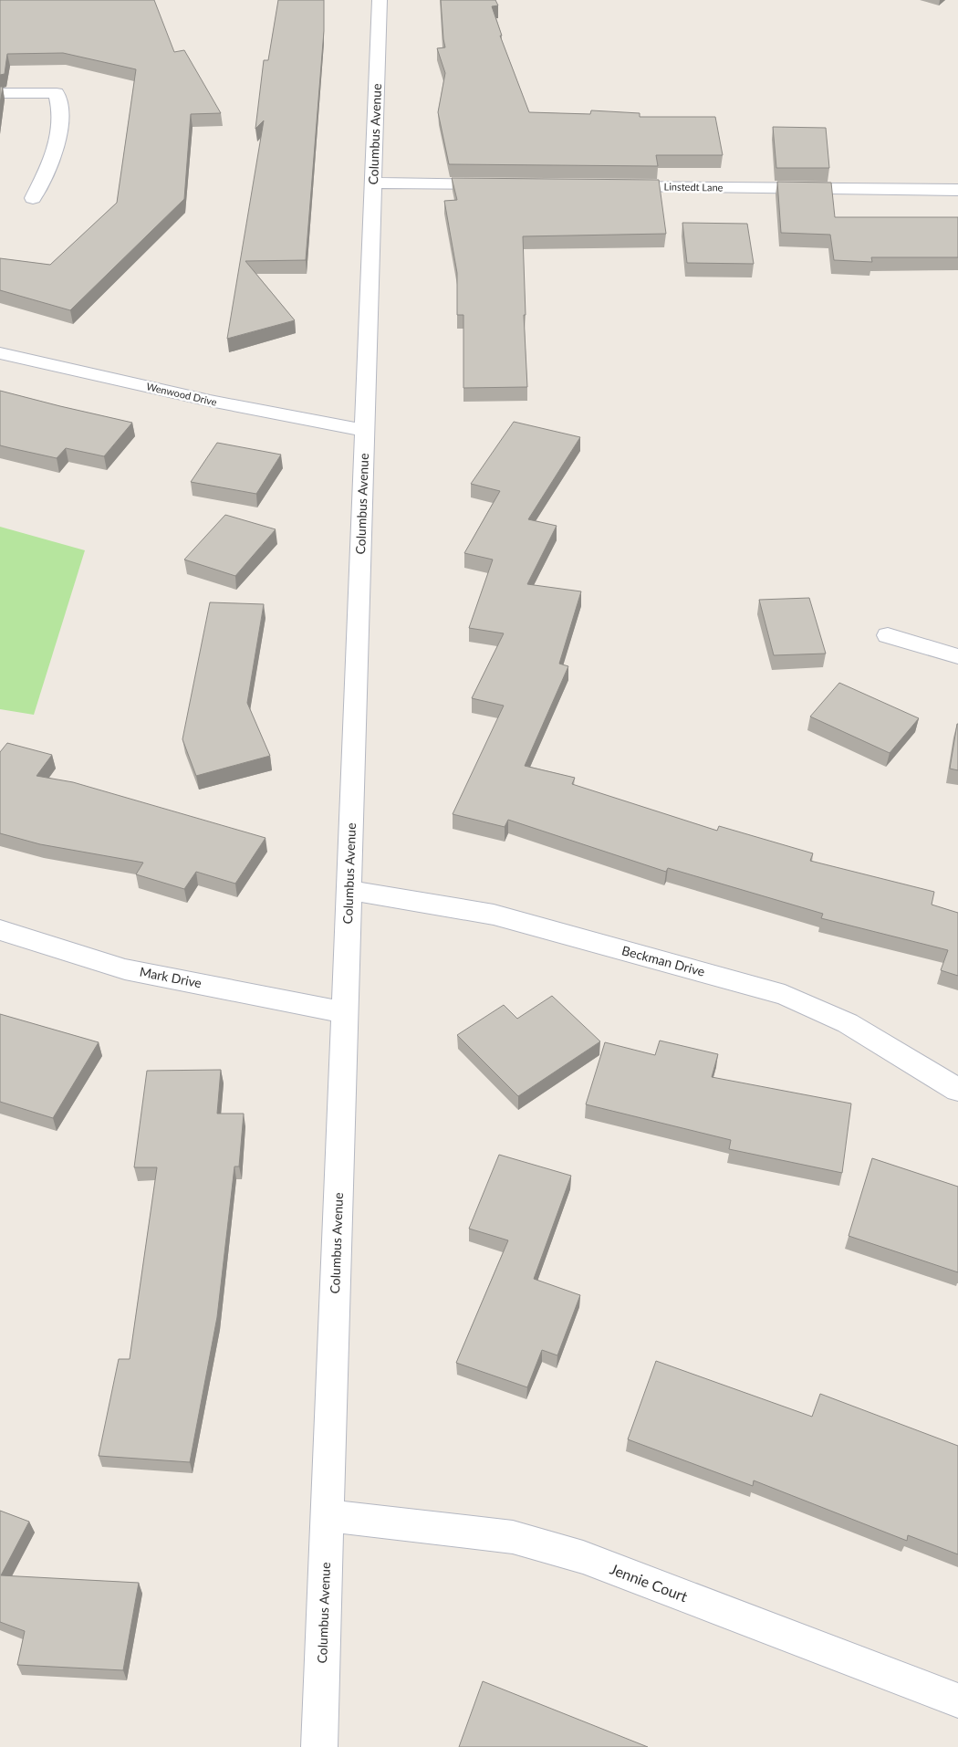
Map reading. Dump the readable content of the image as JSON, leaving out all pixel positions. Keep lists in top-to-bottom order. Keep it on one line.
{"streets":{"street":["Columbus Avenue","Linstedt Lane","Wenwood Drive","Beckman Drive","Mark Drive","Jennie Court"]},"crossings":[["Columbus Avenue","Wenwood Drive"],["Columbus Avenue","Beckman Drive"],["Columbus Avenue","Mark Drive"],["Columbus Avenue","Jennie Court"]]}
